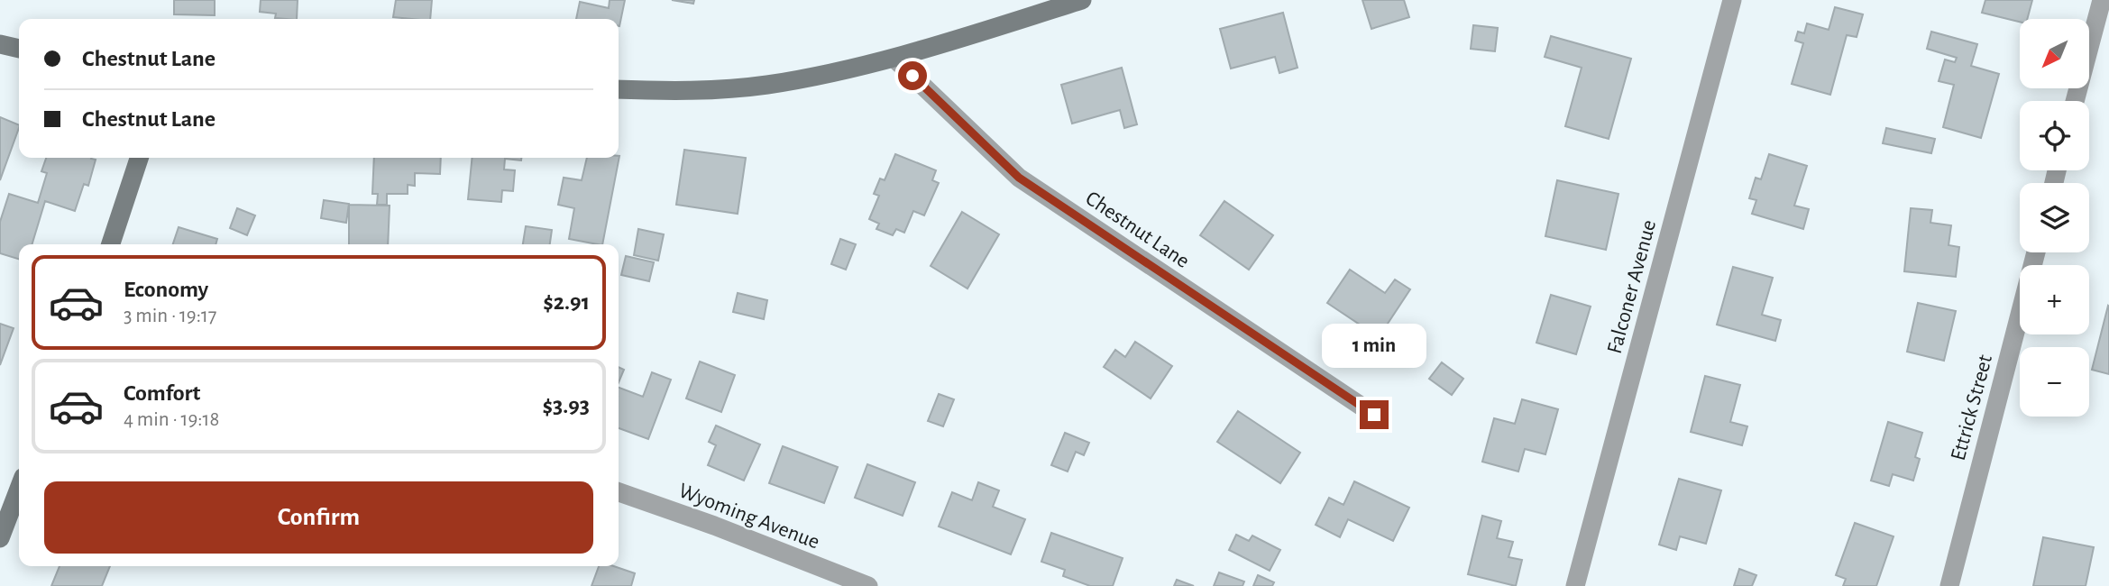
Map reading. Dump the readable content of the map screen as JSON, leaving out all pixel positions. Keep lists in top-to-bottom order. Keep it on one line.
{"streets":{"street":["Chestnut Lane","Falconer Avenue","Ettrick Street","Wyoming Avenue"]},"north":"bottom left","page":{"map_buttons":["+","−"],"banner":["Chestnut Lane","Chestnut Lane"],"list":[{"name":"Economy","note":"3 min · 19:17","value":"$2.91"},{"name":"Comfort","note":"4 min · 19:18","value":"$3.93"}],"bubble":"1 min","buttons":"Confirm"}}
